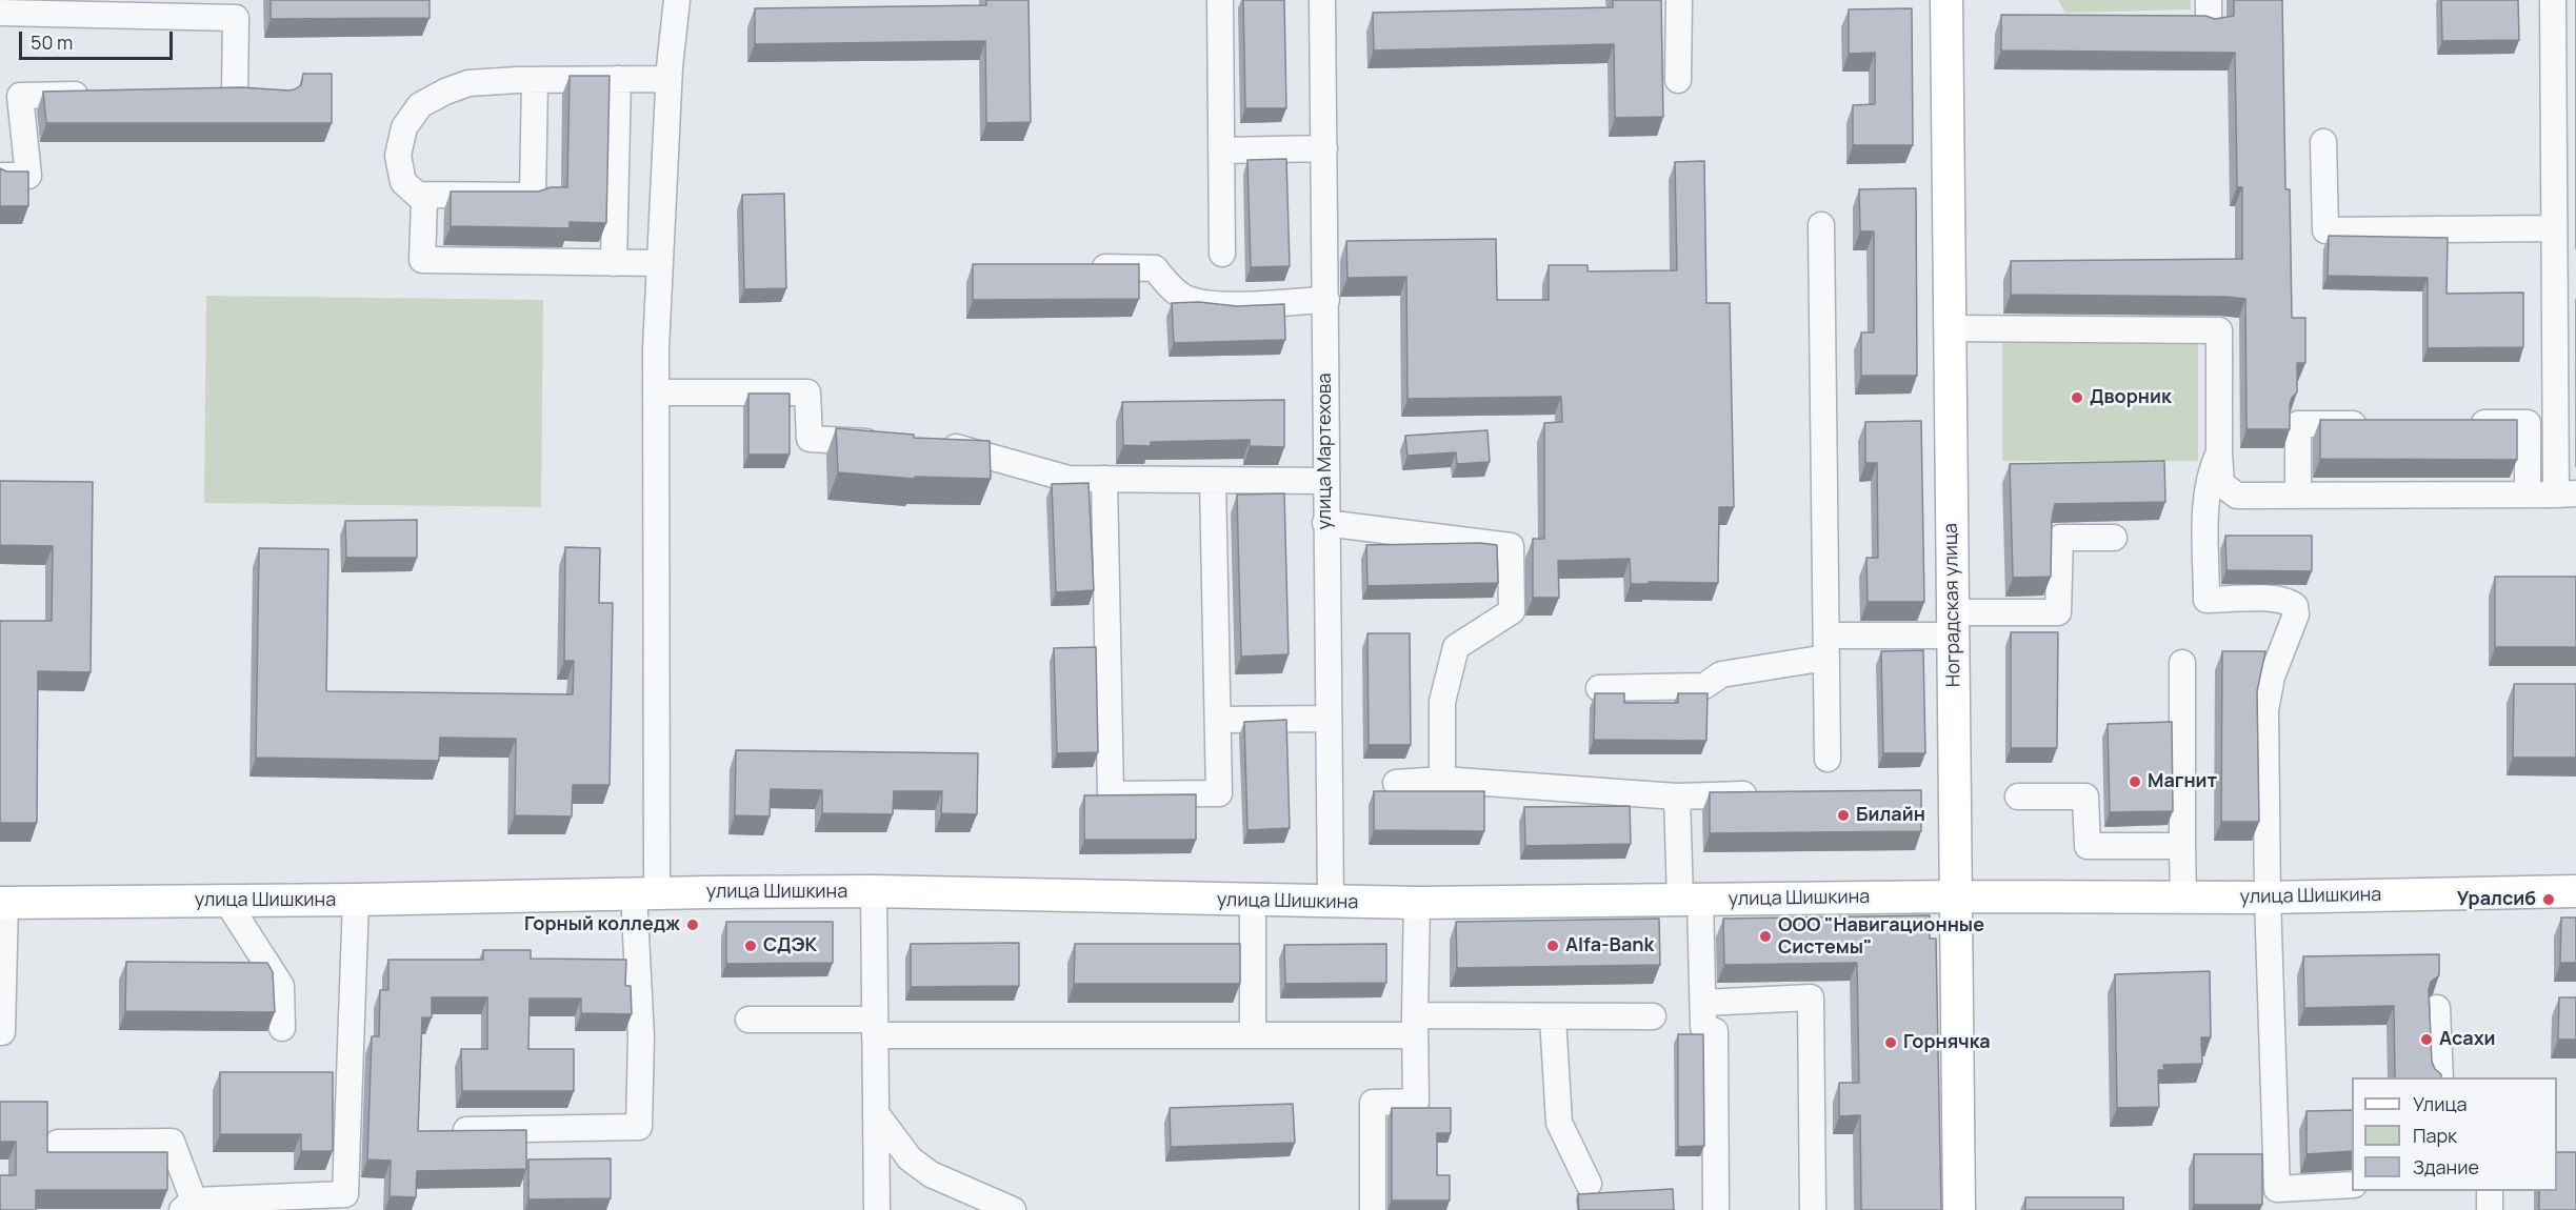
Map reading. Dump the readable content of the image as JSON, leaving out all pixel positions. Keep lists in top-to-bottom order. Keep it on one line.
{"streets":{"main road":["Ноградская улица","улица Шишкина"],"street":["улица Мартехова"]},"crossings":[["улица Мартехова","улица Шишкина"],["Ноградская улица","улица Шишкина"]],"places":["Дворник","Магнит","Билайн","Уралсиб","Горный колледж","ООО \"Навигационные Системы\"","СДЭК","Alfa-Bank","Асахи","Горнячка"],"legend":["Улица","Парк","Здание"],"scale_bar":"50 m"}
